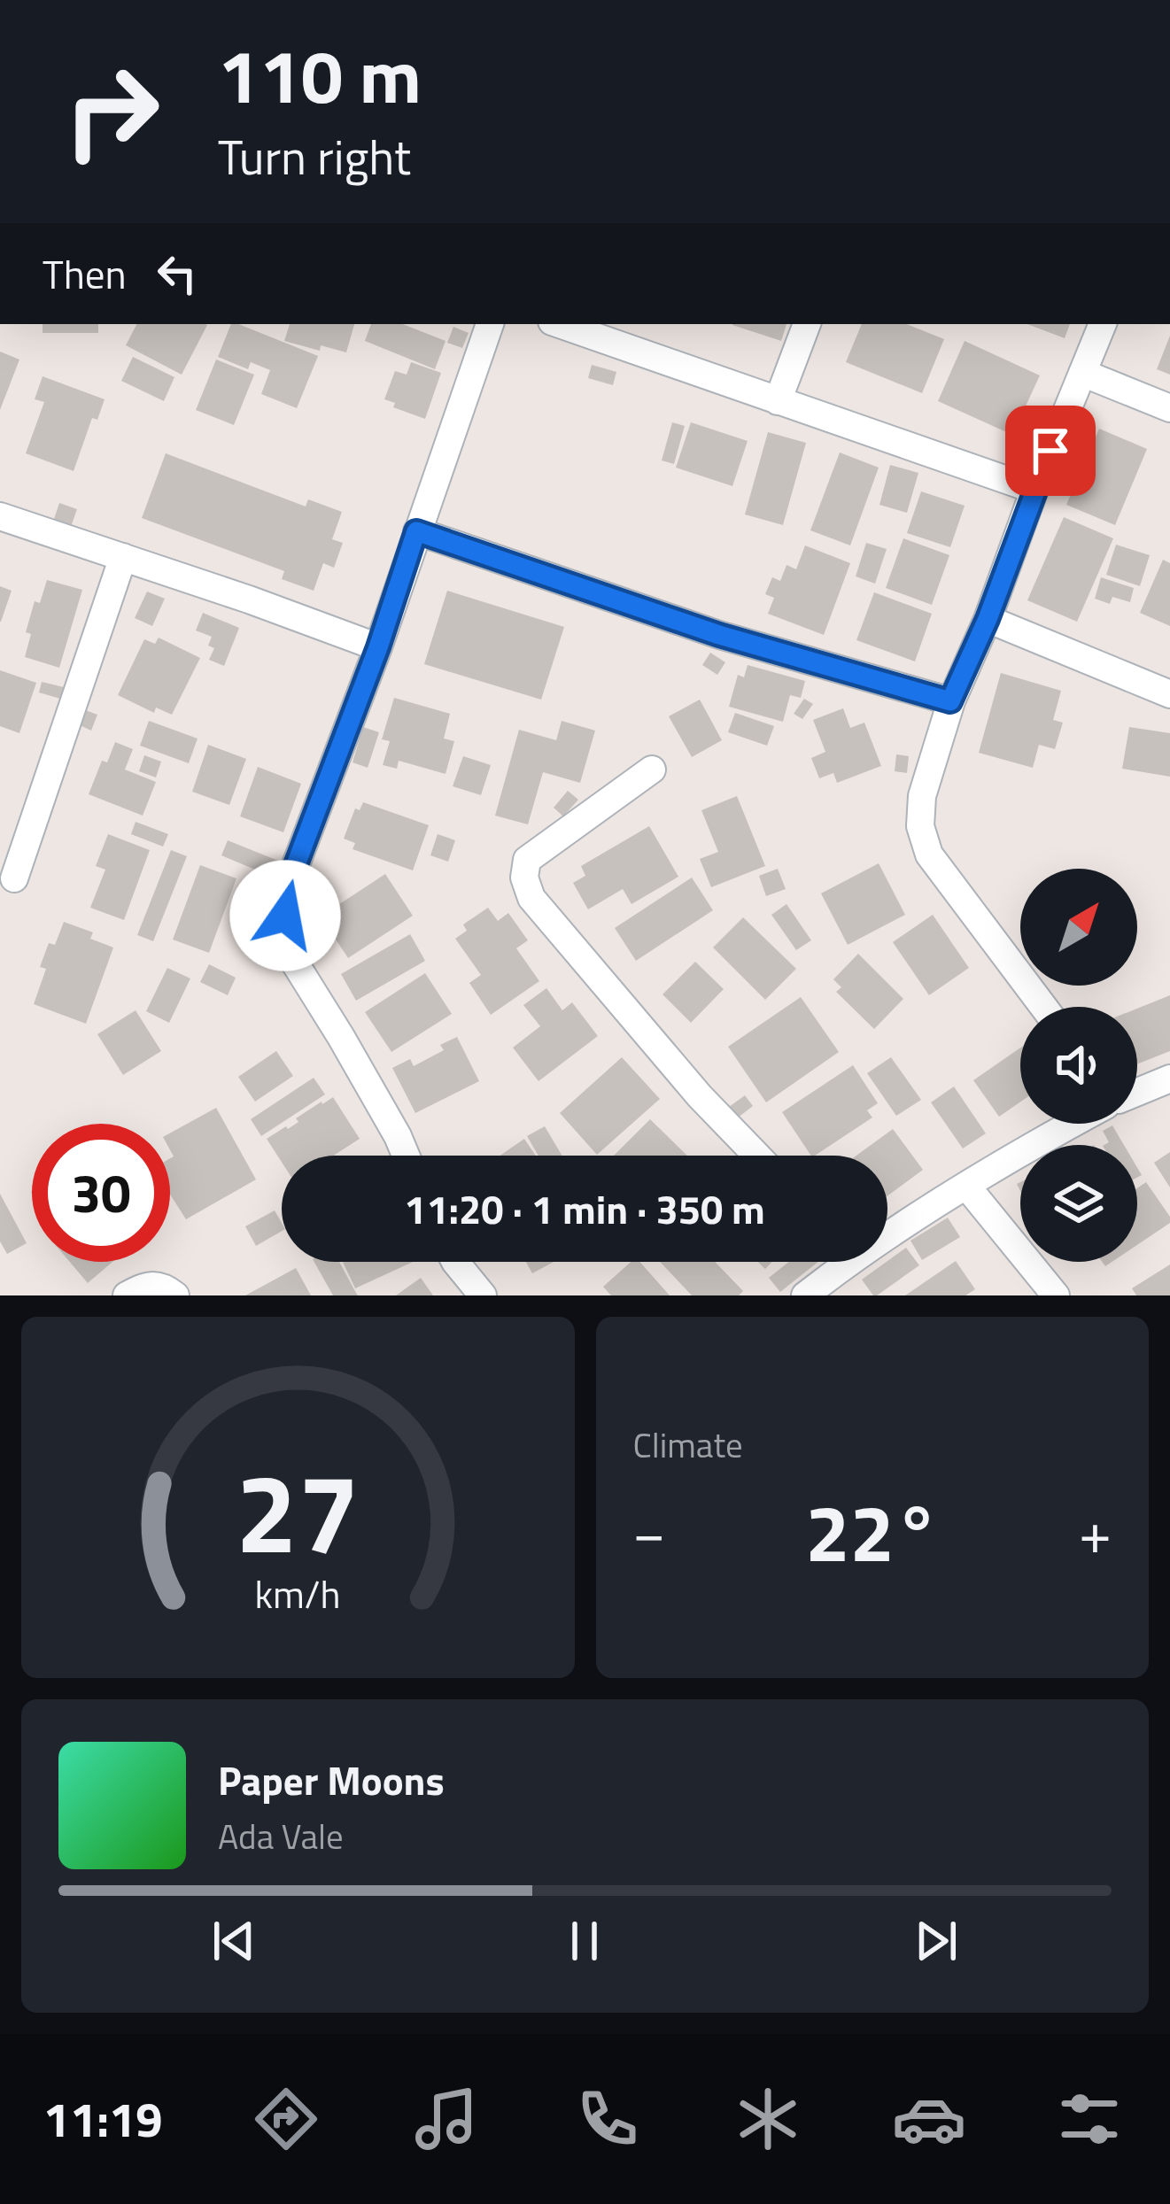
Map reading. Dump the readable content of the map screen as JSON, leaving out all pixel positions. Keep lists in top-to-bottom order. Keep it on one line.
{"north":"top right","page":{"turn":["110 m","Turn right"],"then":"Then","limit":"30","trip":"11:20 · 1 min · 350 m","tile":"Climate","heat":["−","22°","+"],"song":["Paper Moons","Ada Vale"],"tabs":"11:19","gauge":["27","km/h"]}}
